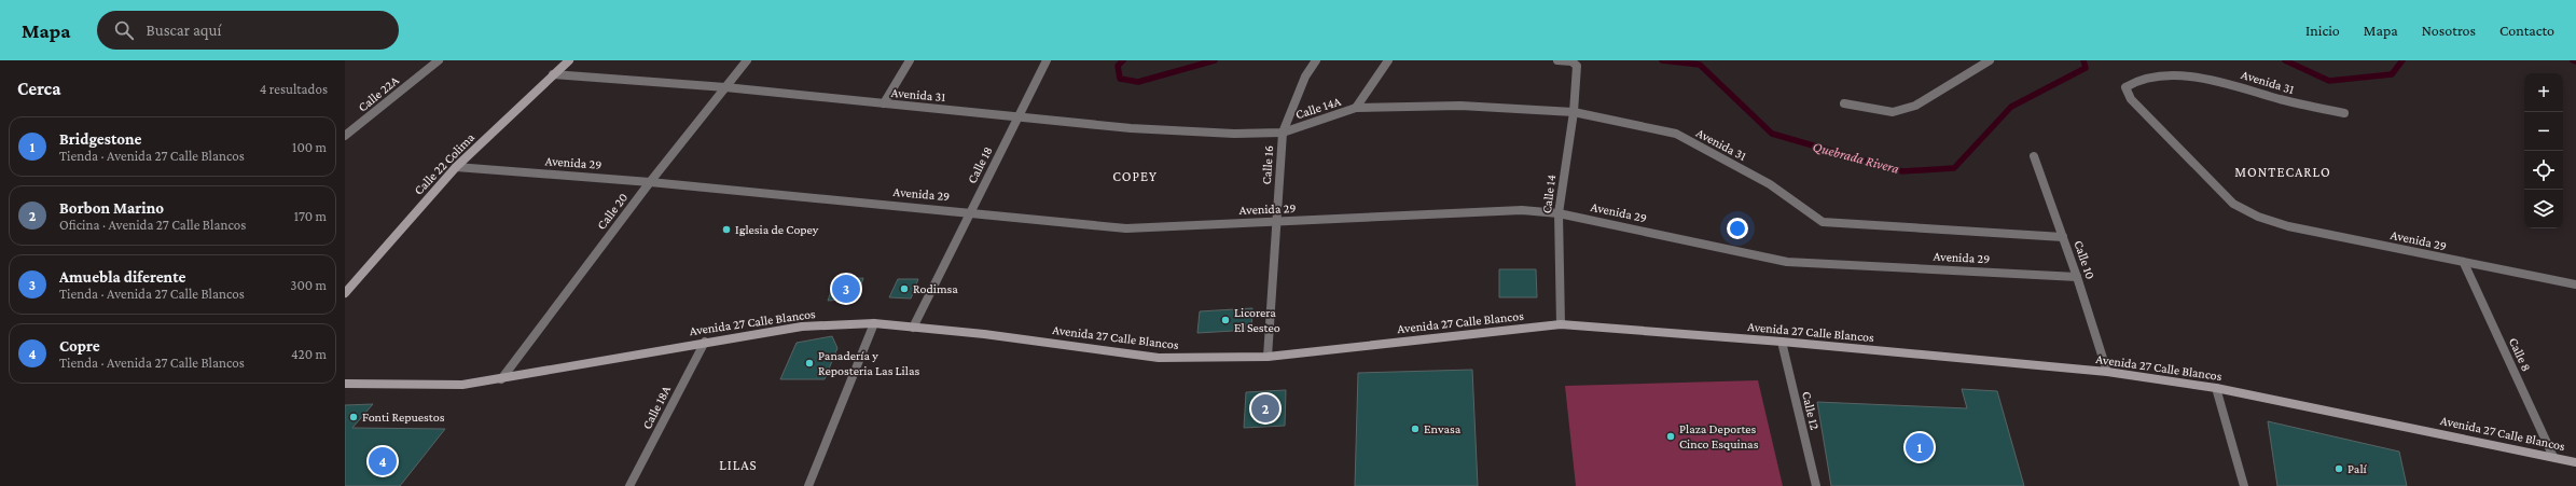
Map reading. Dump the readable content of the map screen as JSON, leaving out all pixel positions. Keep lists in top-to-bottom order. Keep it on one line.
{"streets":{"main road":["Calle 22 Colima","Avenida 27 Calle Blancos"],"street":["Avenida 31","Calle 22A","Calle 14A","Avenida 29","Calle 18","Calle 16","Calle 14","Calle 20","Calle 10","Calle 8","Calle 18A","Calle 12"]},"crossings":[["Avenida 31","Calle 14A"],["Avenida 31","Avenida 29"],["Avenida 31","Calle 22 Colima"],["Avenida 31","Calle 18"],["Avenida 31","Calle 16"],["Avenida 31","Calle 14"],["Avenida 31","Calle 20"],["Avenida 31","Calle 10"],["Calle 14A","Calle 16"],["Avenida 29","Calle 22 Colima"],["Avenida 29","Calle 18"],["Avenida 29","Calle 16"],["Avenida 29","Calle 14"],["Avenida 29","Calle 20"],["Avenida 29","Calle 10"],["Avenida 29","Calle 8"],["Calle 18","Avenida 27 Calle Blancos"],["Calle 16","Avenida 27 Calle Blancos"],["Calle 14","Avenida 27 Calle Blancos"],["Calle 20","Avenida 27 Calle Blancos"],["Calle 10","Avenida 27 Calle Blancos"],["Avenida 27 Calle Blancos","Calle 8"],["Avenida 27 Calle Blancos","Calle 18A"],["Avenida 27 Calle Blancos","Calle 12"]],"districts":["MONTECARLO","COPEY","LILAS"],"water":["Quebrada Rivera"],"places":["Iglesia de Copey","Rodimsa","Licorera El Sesteo","Panadería y Reposteria Las Lilas","Fonti Repuestos","Envasa","Plaza Deportes Cinco Esquinas","Palí"],"page":{"header":"Mapa","search":"Buscar aquí","nav":["Inicio","Mapa","Nosotros","Contacto"],"heading":["Cerca","4 resultados"],"map_buttons":["+","−"],"list":[{"mark":"1","name":"Bridgestone","note":"Tienda · Avenida 27 Calle Blancos","value":"100 m"},{"mark":"2","name":"Borbon Marino","note":"Oficina · Avenida 27 Calle Blancos","value":"170 m"},{"mark":"3","name":"Amuebla diferente","note":"Tienda · Avenida 27 Calle Blancos","value":"300 m"},{"mark":"4","name":"Copre","note":"Tienda · Avenida 27 Calle Blancos","value":"420 m"}],"pins":["3","2","1","4"]}}
